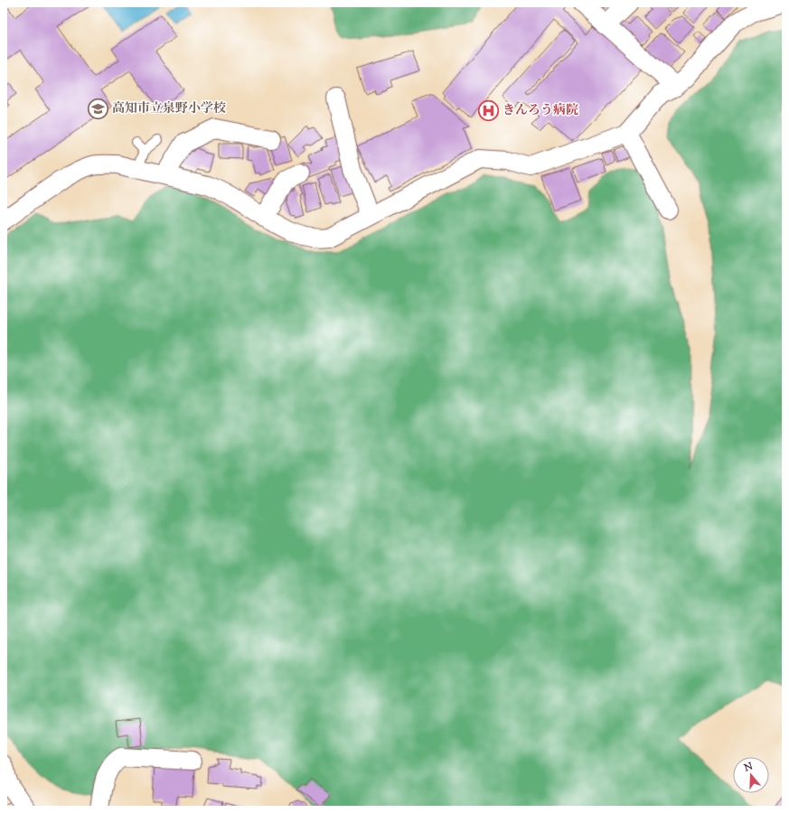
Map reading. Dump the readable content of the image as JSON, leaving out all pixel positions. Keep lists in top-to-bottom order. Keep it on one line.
{"places":{"school or university":["高知市立泉野小学校"],"hospital":["きんろう病院"]},"north":"top"}
